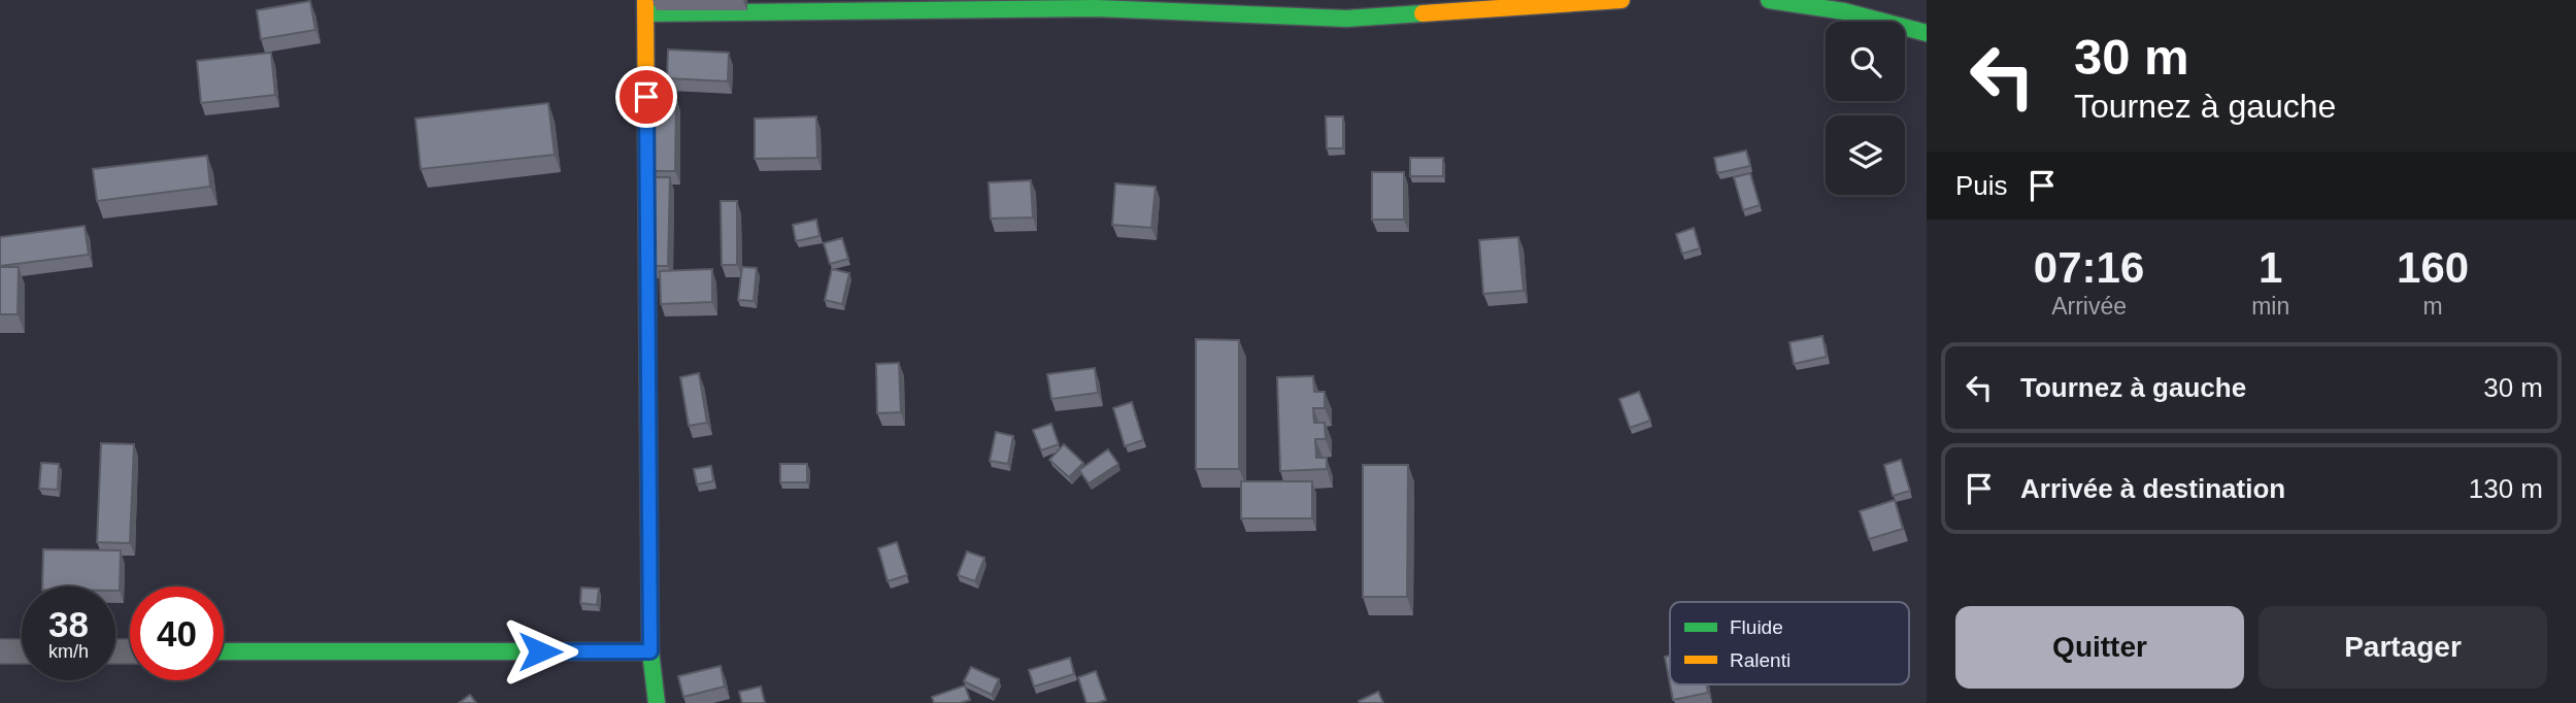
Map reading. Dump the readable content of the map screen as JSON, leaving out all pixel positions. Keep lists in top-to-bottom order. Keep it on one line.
{"legend":["Fluide","Ralenti"],"page":{"turn":["30 m","Tournez à gauche"],"then":"Puis","eta":["07:16","Arrivée","1","min","160","m"],"list":[{"name":"Tournez à gauche","value":"30 m"},{"name":"Arrivée à destination","value":"130 m"}],"speed":"38 km/h","limit":"40","buttons":["Quitter","Partager"]}}
